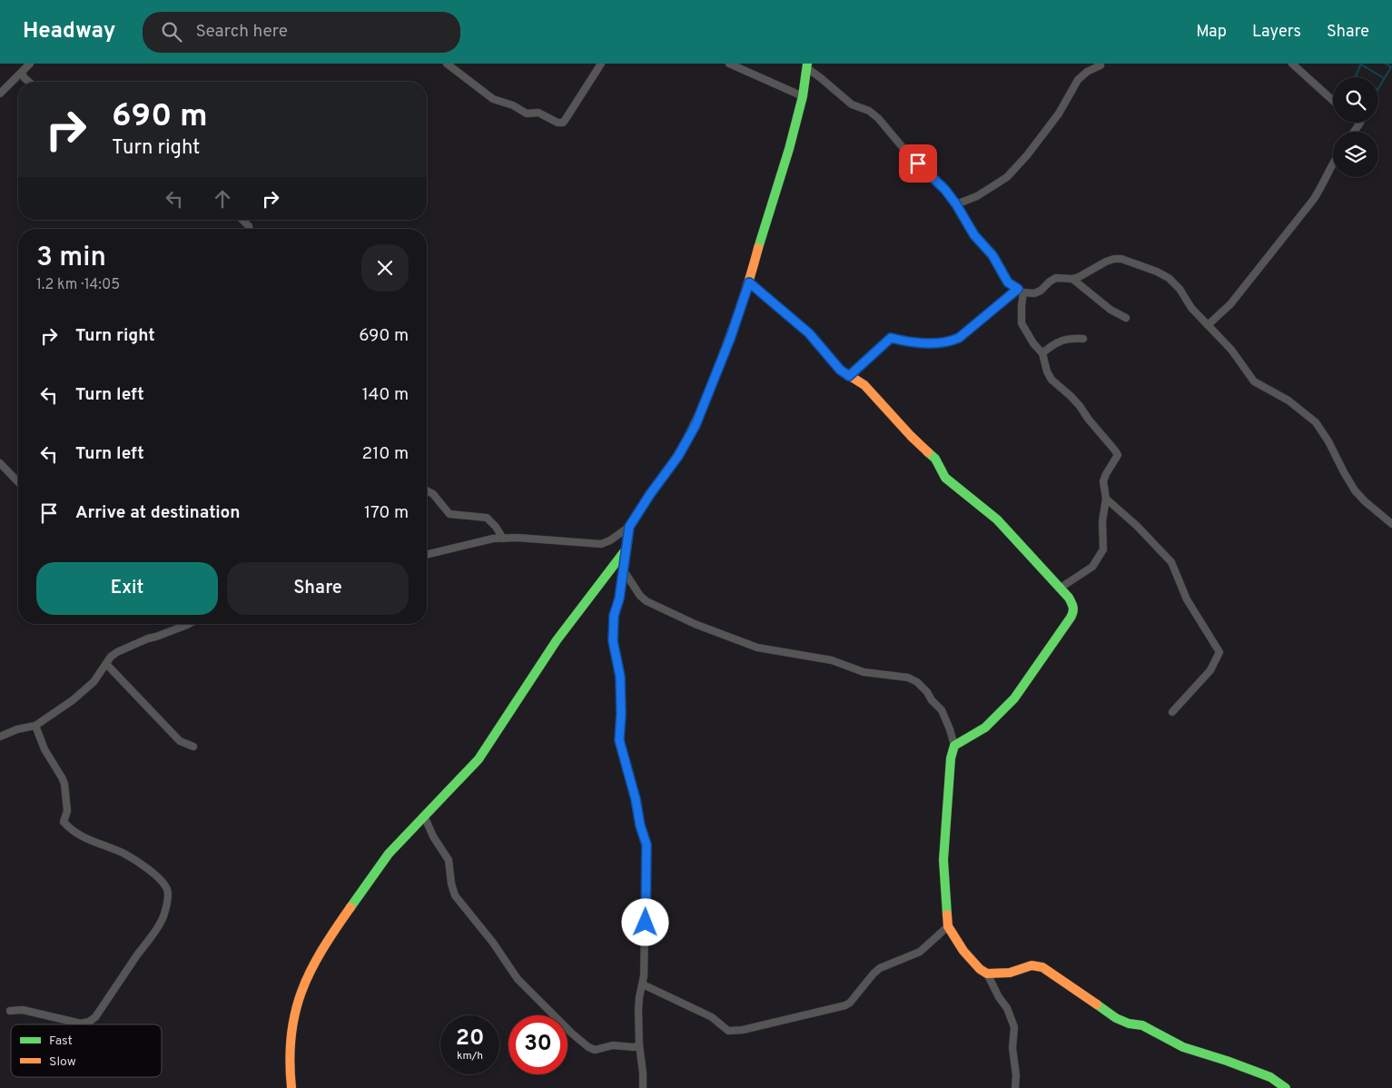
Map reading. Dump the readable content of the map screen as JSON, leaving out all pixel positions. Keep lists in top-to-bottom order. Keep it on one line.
{"legend":["Fast","Slow"],"page":{"header":"Headway","search":"Search here","nav":["Map","Layers","Share"],"turn":["690 m","Turn right"],"heading":["3 min","1.2 km · 14:05"],"list":[{"name":"Turn right","value":"690 m"},{"name":"Turn left","value":"140 m"},{"name":"Turn left","value":"210 m"},{"name":"Arrive at destination","value":"170 m"}],"buttons":["Exit","Share"],"speed":"20 km/h","limit":"30"}}
